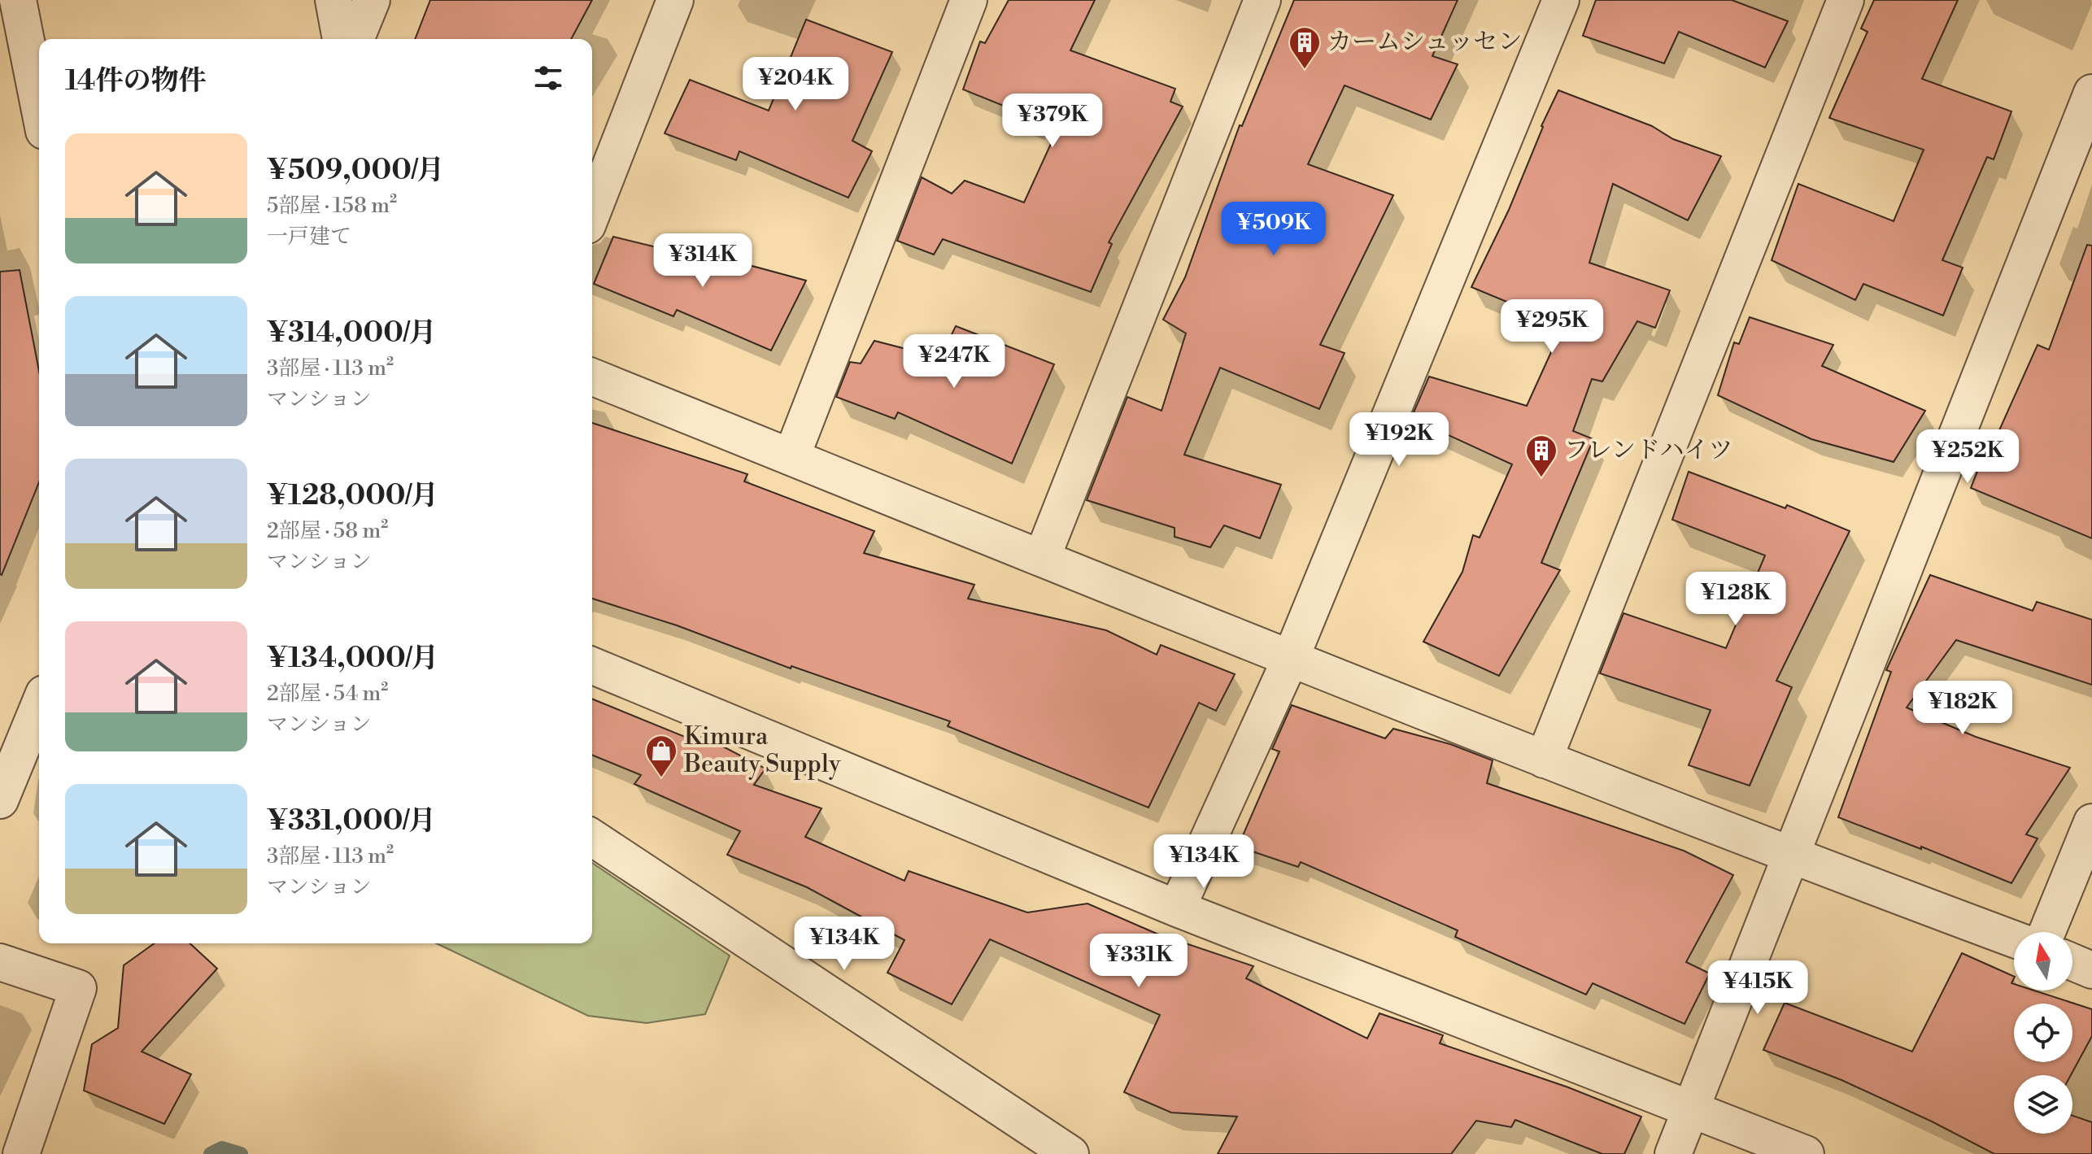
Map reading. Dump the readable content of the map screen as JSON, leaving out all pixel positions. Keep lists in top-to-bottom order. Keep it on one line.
{"places":{"building":["カームシュッセン","フレンドハイツ"],"shop":["Kimura Beauty Supply"]},"north":"top","page":{"heading":"14件の物件","price":["¥204K","¥379K","¥509K","¥314K","¥295K","¥247K","¥192K","¥252K","¥128K","¥182K","¥134K","¥134K","¥331K","¥415K"],"list":[{"name":"¥509,000/月","note":"5部屋 · 158 m² · 一戸建て"},{"name":"¥314,000/月","note":"3部屋 · 113 m² · マンション"},{"name":"¥128,000/月","note":"2部屋 · 58 m² · マンション"},{"name":"¥134,000/月","note":"2部屋 · 54 m² · マンション"},{"name":"¥331,000/月","note":"3部屋 · 113 m² · マンション"}]}}
